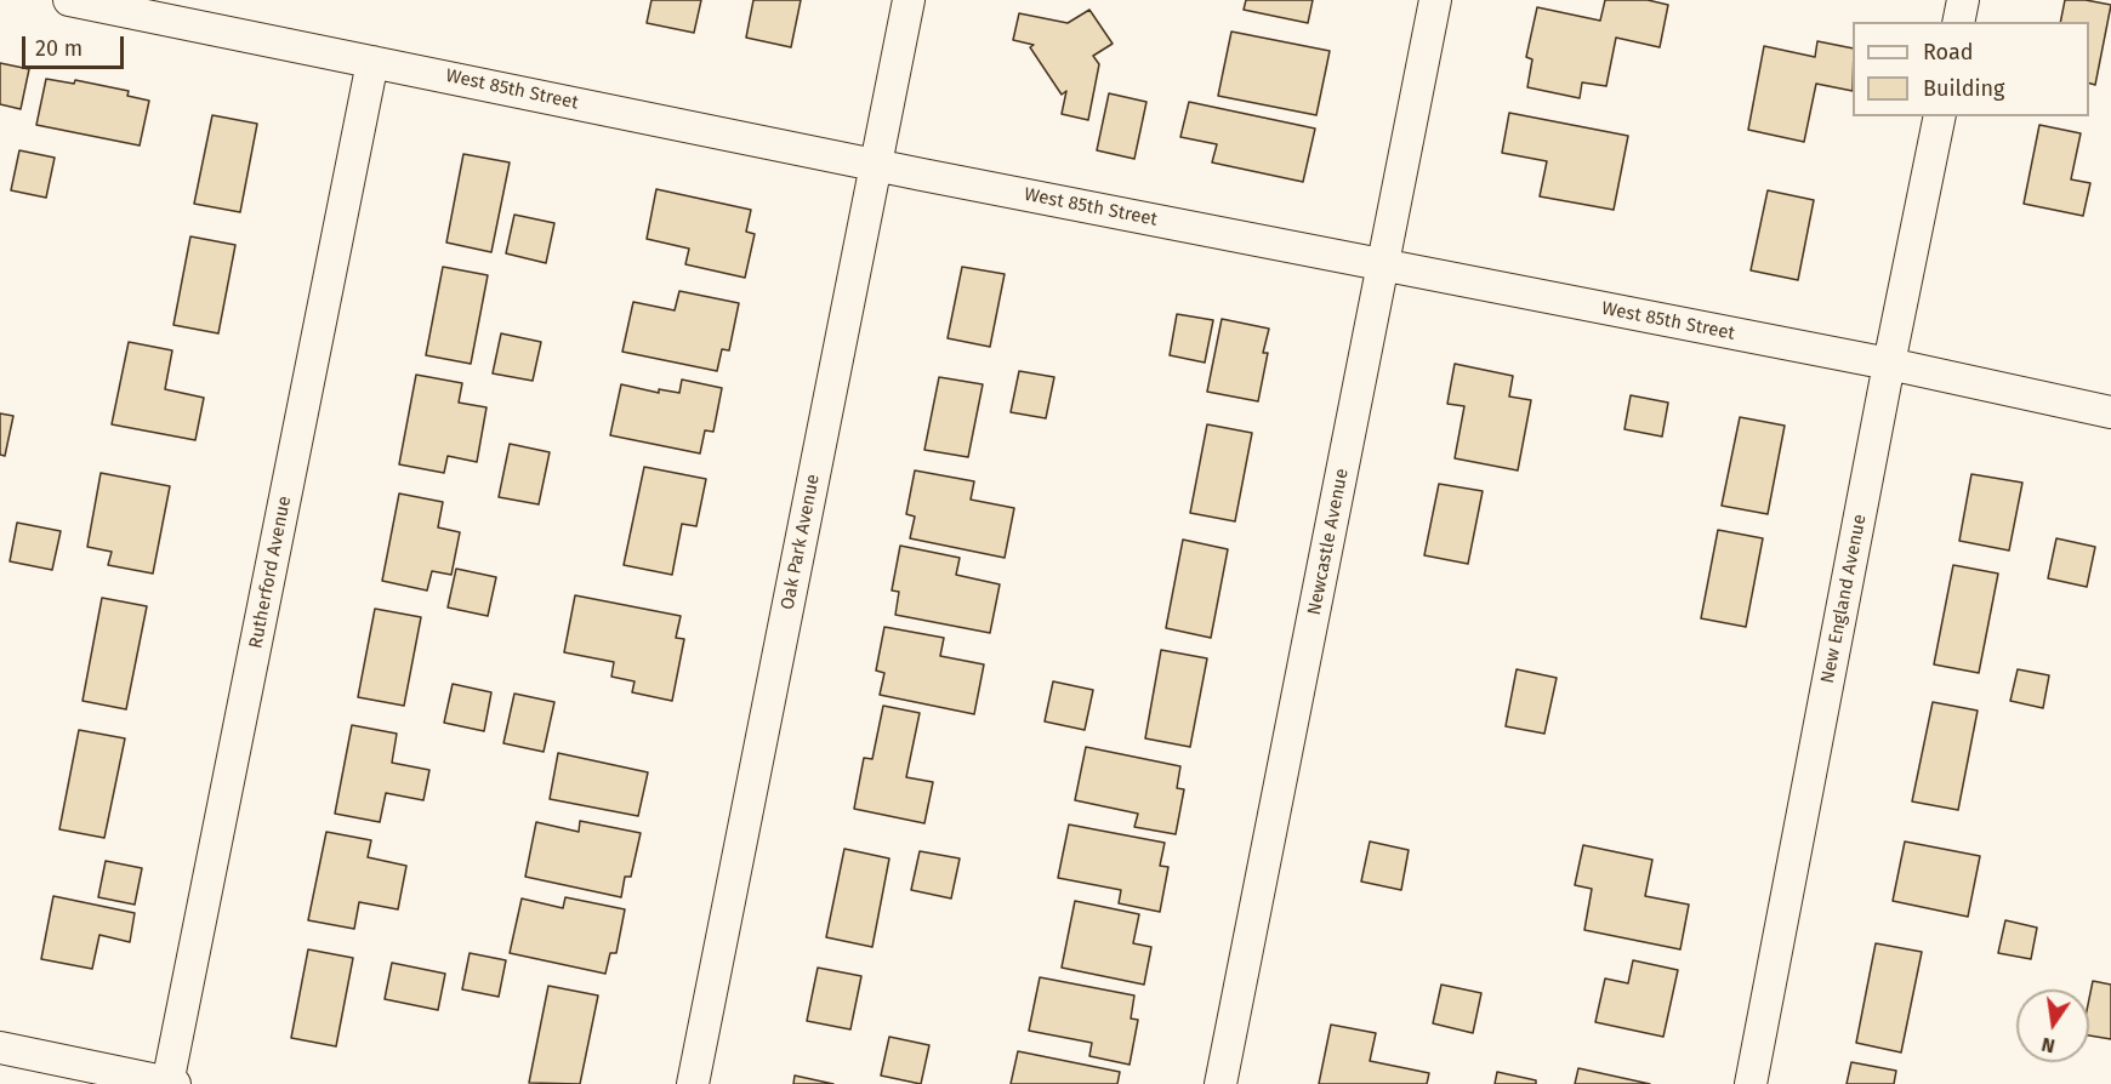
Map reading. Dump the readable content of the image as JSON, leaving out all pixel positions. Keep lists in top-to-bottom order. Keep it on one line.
{"streets":{"street":["West 85th Street","Oak Park Avenue","Newcastle Avenue","Rutherford Avenue","New England Avenue"]},"crossings":[["West 85th Street","Oak Park Avenue"],["West 85th Street","Newcastle Avenue"],["West 85th Street","Rutherford Avenue"],["West 85th Street","New England Avenue"]],"legend":["Road","Building"],"scale_bar":"20 m","north":"bottom"}
